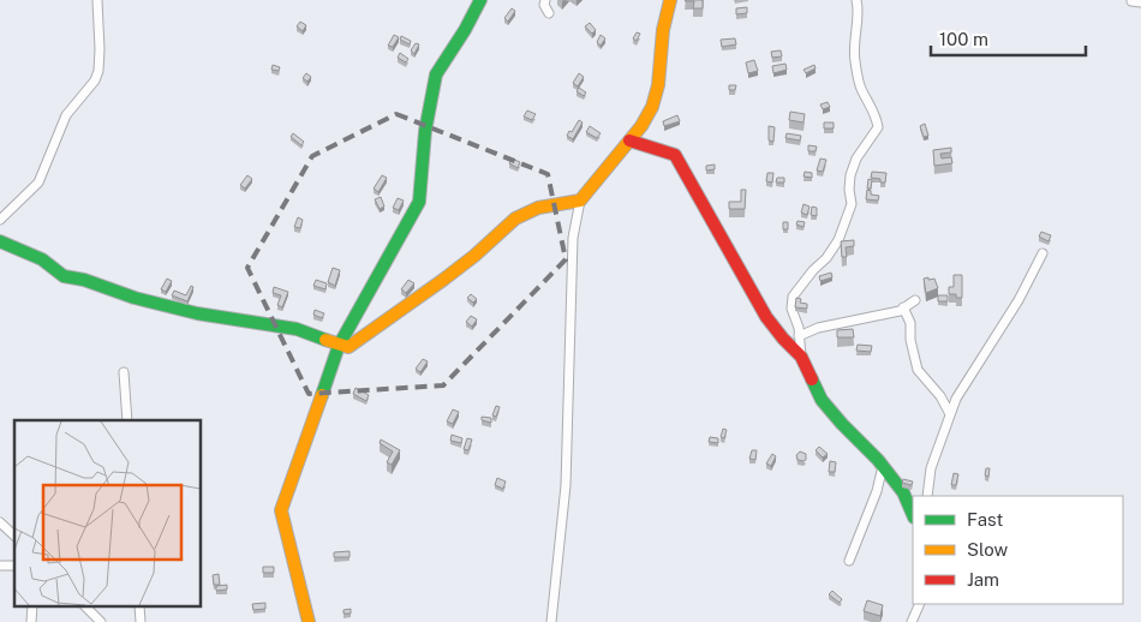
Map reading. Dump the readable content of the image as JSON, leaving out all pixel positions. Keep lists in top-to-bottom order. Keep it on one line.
{"legend":["Fast","Slow","Jam"],"scale_bar":"100 m"}
